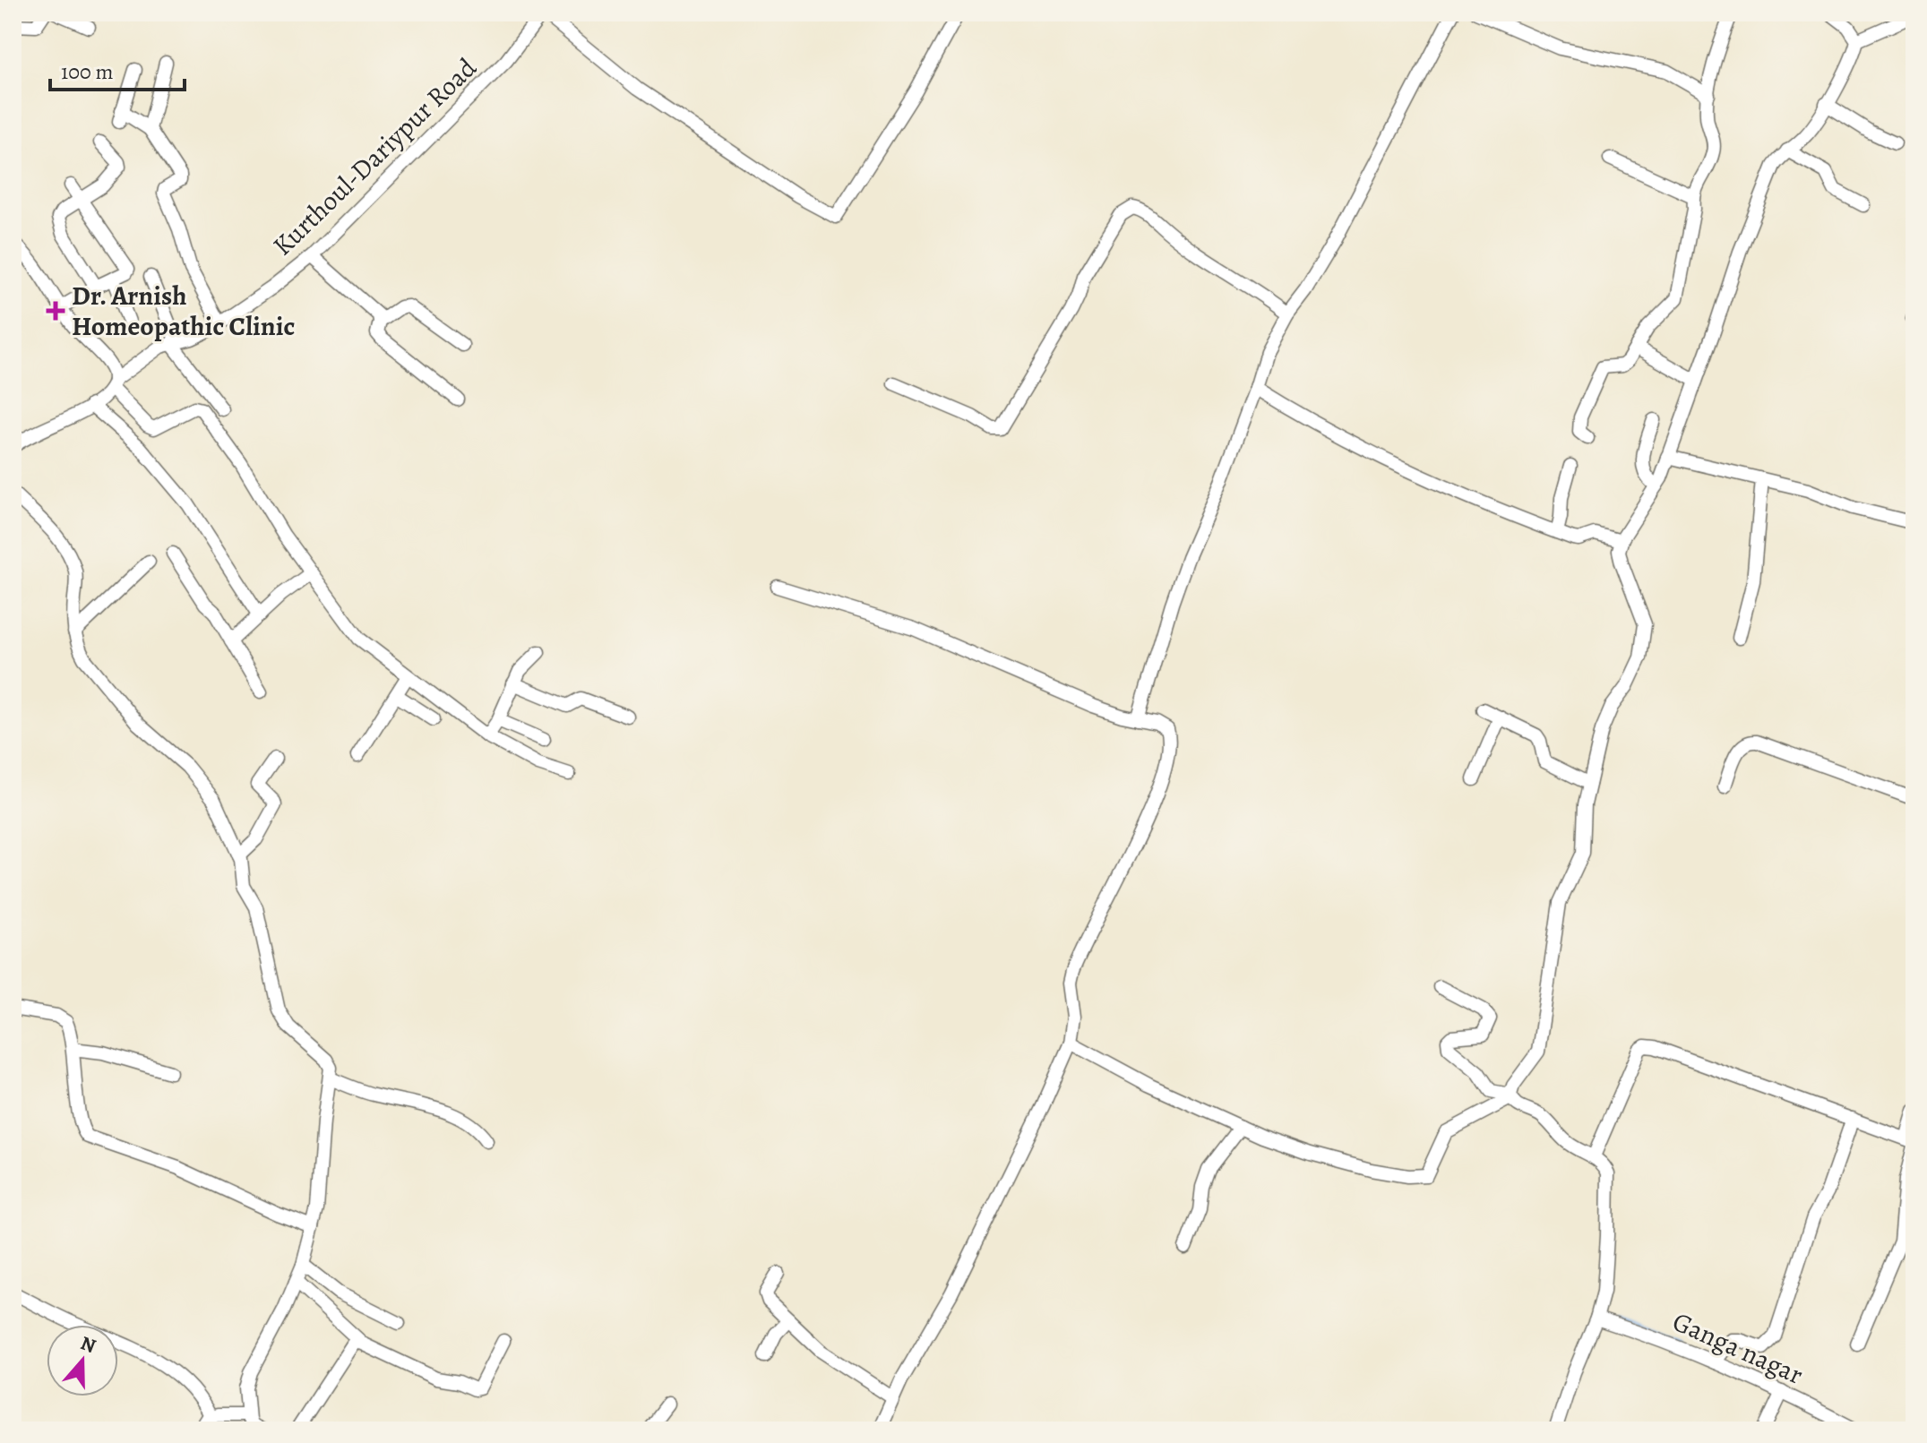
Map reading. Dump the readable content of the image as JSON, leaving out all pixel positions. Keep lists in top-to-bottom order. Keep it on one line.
{"streets":{"street":["Kurthoul-Dariypur Road","Ganga nagar"]},"places":{"health":["Dr. Arnish Homeopathic Clinic"]},"scale_bar":"100 m","north":"top"}
